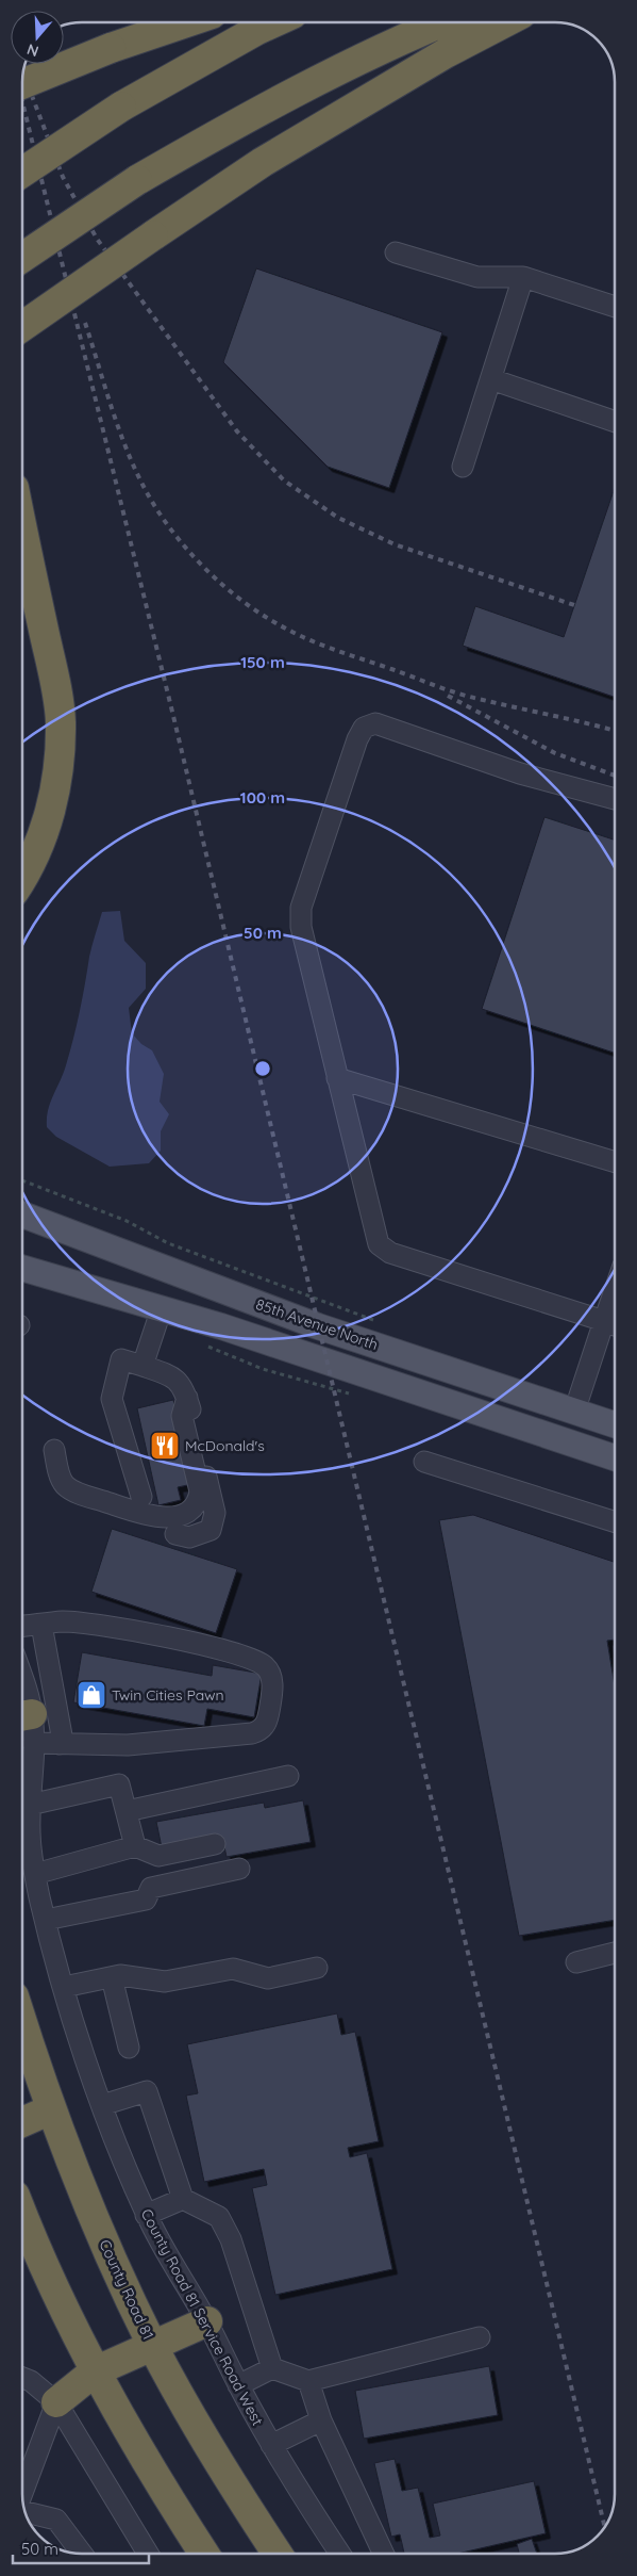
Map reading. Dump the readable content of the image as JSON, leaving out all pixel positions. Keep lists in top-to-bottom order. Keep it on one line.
{"streets":{"highway":["County Road 81"],"main road":["85th Avenue North"],"street":["County Road 81 Service Road West"]},"places":{"restaurant":["McDonald's"],"shop":["Twin Cities Pawn"]},"scale_bar":"50 m","north":"bottom","rings":["150 m","100 m","50 m"]}
